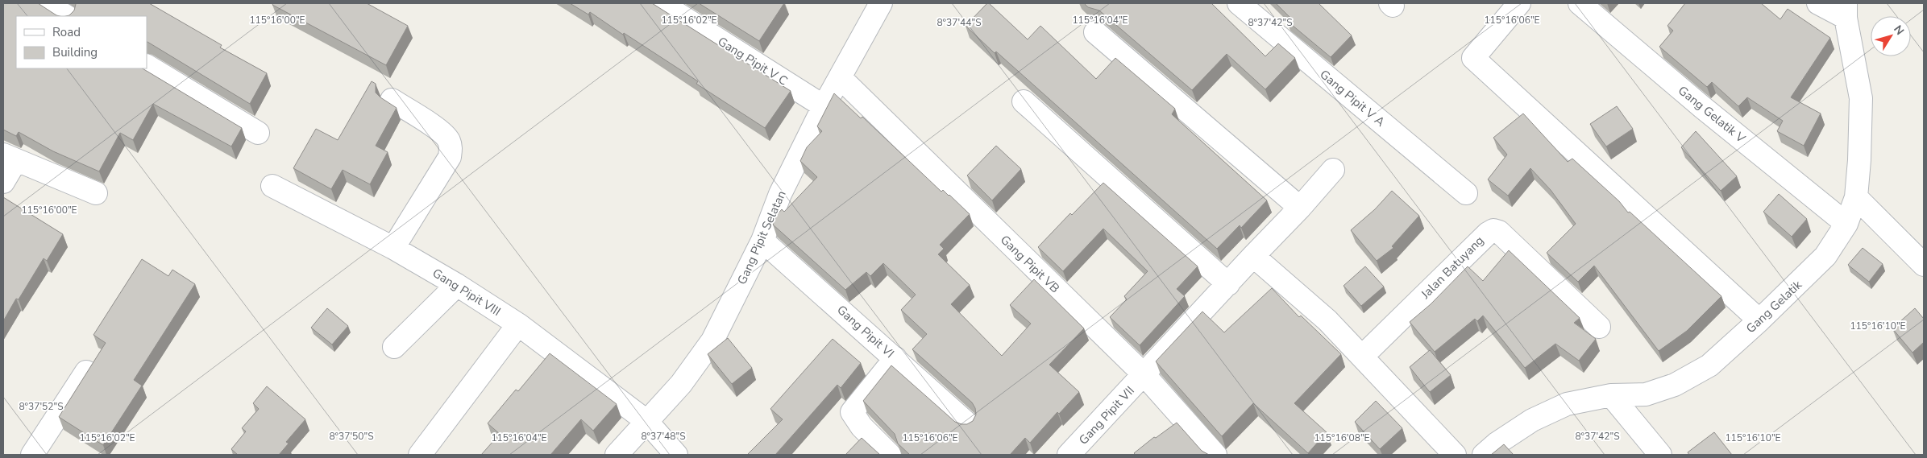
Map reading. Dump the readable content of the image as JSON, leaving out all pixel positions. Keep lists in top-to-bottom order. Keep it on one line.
{"streets":{"street":["Gang Pipit V C","Gang Pipit V A","Gang Gelatik V","Gang Pipit Selatan","Gang Pipit VB","Jalan Batuyang","Gang Pipit VIII","Gang Gelatik","Gang Pipit VI","Gang Pipit VII"]},"crossings":[["Gang Pipit V C","Gang Pipit Selatan"],["Gang Gelatik V","Gang Gelatik"],["Gang Pipit Selatan","Gang Pipit VB"],["Gang Pipit Selatan","Gang Pipit VIII"],["Gang Pipit Selatan","Gang Pipit VI"],["Gang Pipit VB","Gang Pipit VII"]],"legend":["Road","Building"],"north":"top right","coordinates":["115°16'00\"E","115°16'02\"E","115°16'04\"E","115°16'06\"E","8°37'44\"S","8°37'42\"S","115°16'10\"E","8°37'52\"S","8°37'50\"S","8°37'48\"S","115°16'08\"E"]}
